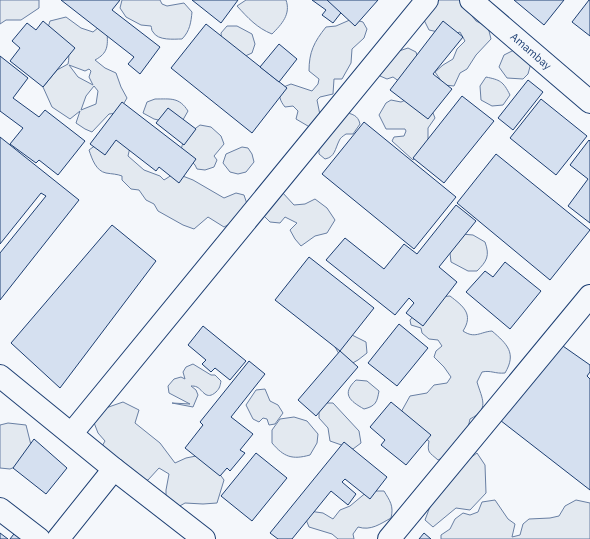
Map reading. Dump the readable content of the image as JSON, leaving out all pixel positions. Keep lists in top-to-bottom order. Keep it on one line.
{"streets":{"street":["Amambay"]}}
